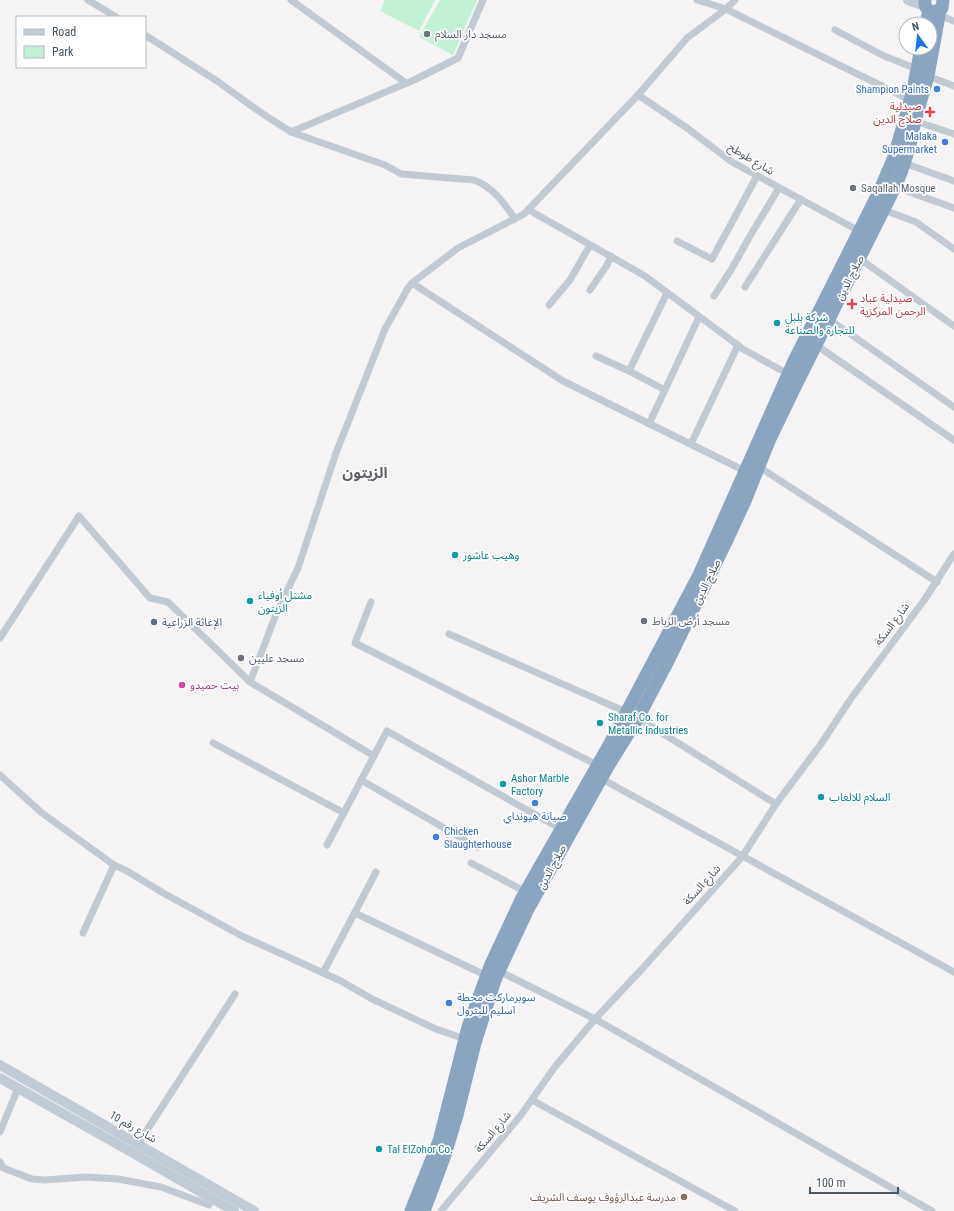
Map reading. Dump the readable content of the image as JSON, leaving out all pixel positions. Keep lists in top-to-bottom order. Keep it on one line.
{"streets":{"highway":["صلاح الدين"],"main road":["شارع رقم 10"],"street":["شارع طوطح","شارع السكة"]},"crossings":[["شارع طوطح","صلاح الدين"]],"districts":["الزيتون"],"places":{"other":["مسجد دار السلام","Shampion Paints","Malaka Supermarket","Saqallah Mosque","شركة بلبل للتجارة والصناعة","وهيب عاشور","مشتل أوفياء الزيتون","مسجد أرض الرباط","الإغاثة الزراعية","مسجد عليين","بيت حميدو","Sharaf Co. for Metallic Industries","Ashor Marble Factory","السلام للالعاب","صيانة هيونداي","Chicken Slaughterhouse","سوبرماركت محطة اسليم للبترول","Tal ElZohor Co.","مدرسة عبدالرؤوف يوسف الشريف"],"health":["صيدلية صلاح الدين","صيدلية عباد الرحمن المركزية"]},"legend":["Road","Park"],"scale_bar":"100 m","north":"top"}
